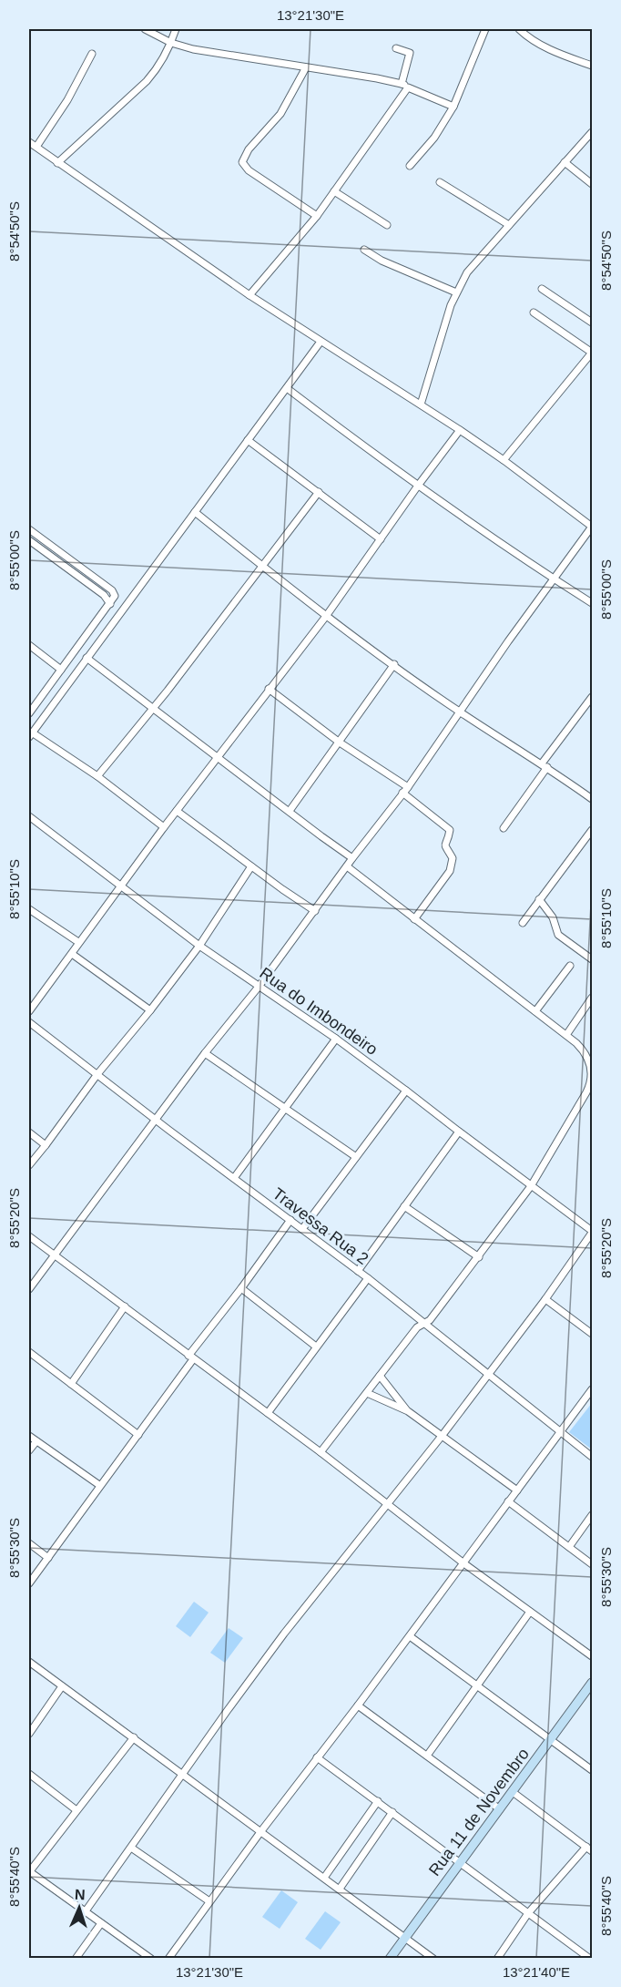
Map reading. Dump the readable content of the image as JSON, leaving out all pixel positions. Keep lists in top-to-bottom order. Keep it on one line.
{"streets":{"main road":["Rua 11 de Novembro"],"street":["Rua do Imbondeiro","Travessa Rua 2"]},"north":"top","coordinates":["13°21'30\"E","8°54'50\"S","8°55'00\"S","8°55'10\"S","8°55'20\"S","8°55'30\"S","8°55'40\"S","13°21'40\"E"]}
